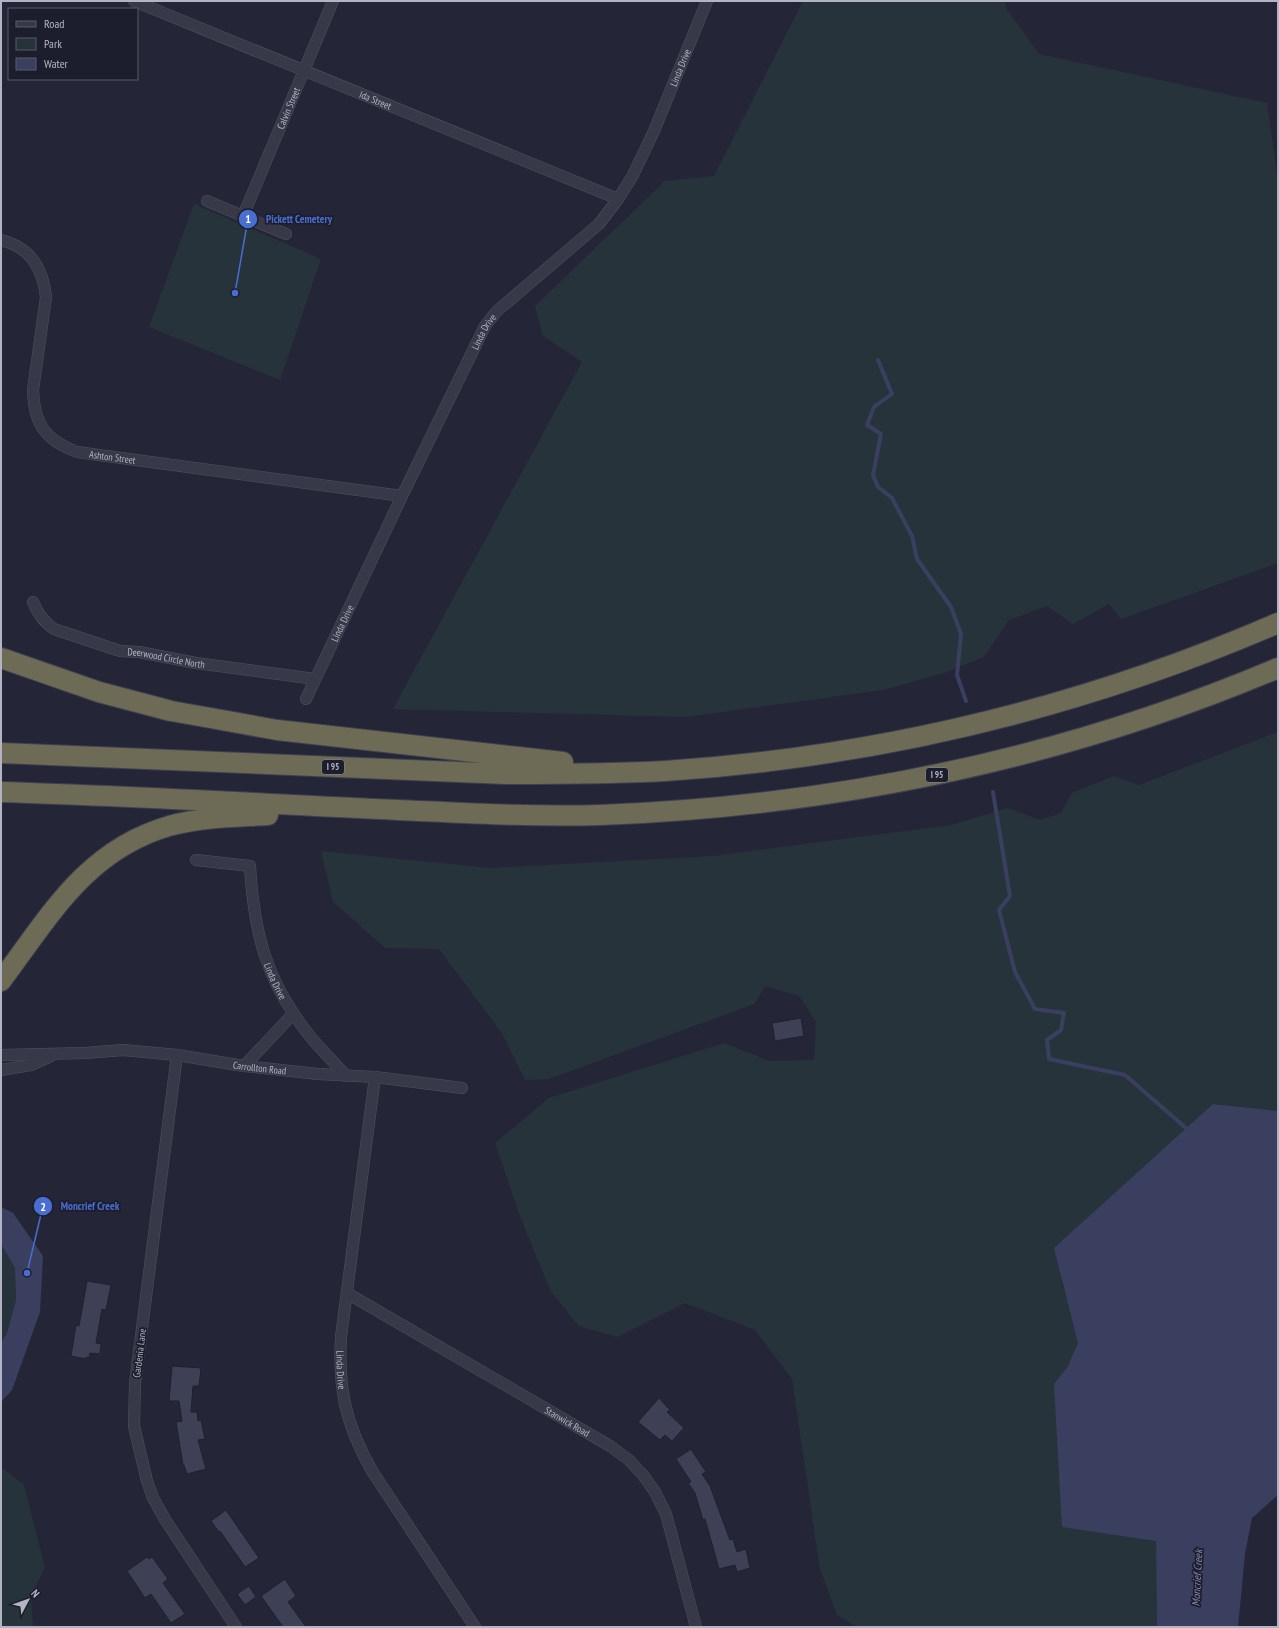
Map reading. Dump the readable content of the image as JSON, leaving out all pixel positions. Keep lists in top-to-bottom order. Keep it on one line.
{"streets":{"highway":["I 95"],"street":["Linda Drive","Ida Street","Calvin Street","Ashton Street","Deerwood Circle North","Carrollton Road","Gardenia Lane","Stanwick Road"]},"crossings":[["Linda Drive","Ida Street"],["Linda Drive","Ashton Street"],["Linda Drive","Deerwood Circle North"],["Linda Drive","Carrollton Road"],["Linda Drive","Stanwick Road"],["Ida Street","Calvin Street"],["Carrollton Road","Gardenia Lane"]],"water":["Moncrief Creek"],"places":["Pickett Cemetery","Moncrief Creek"],"legend":["Road","Park","Water"],"north":"top right"}
